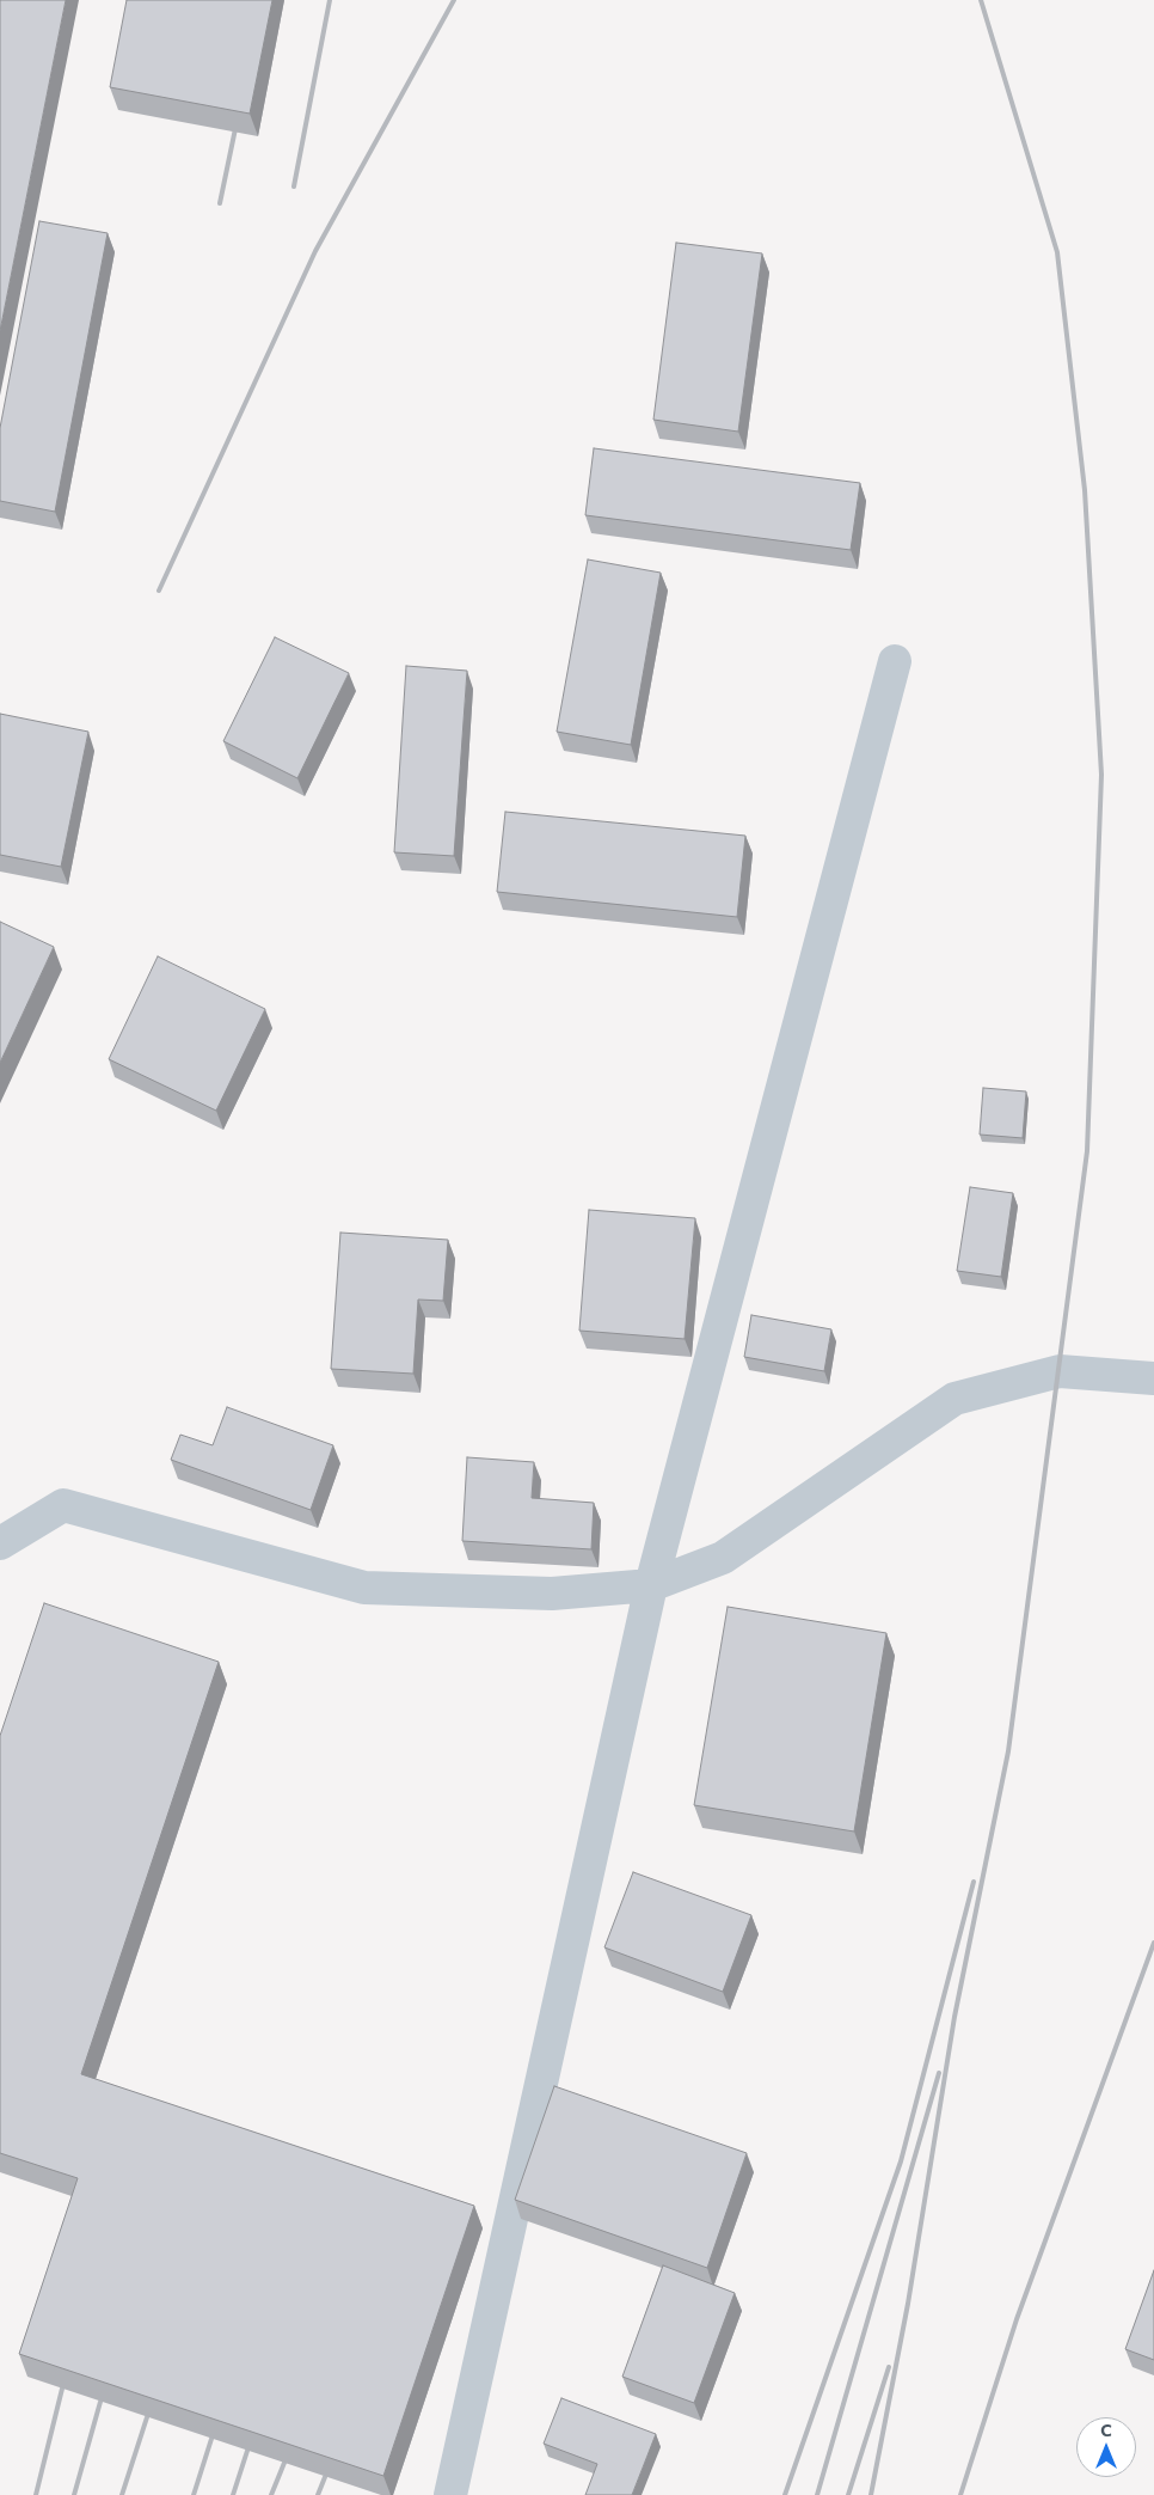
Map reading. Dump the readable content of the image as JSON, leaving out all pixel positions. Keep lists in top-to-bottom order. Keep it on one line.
{"north":"top"}
